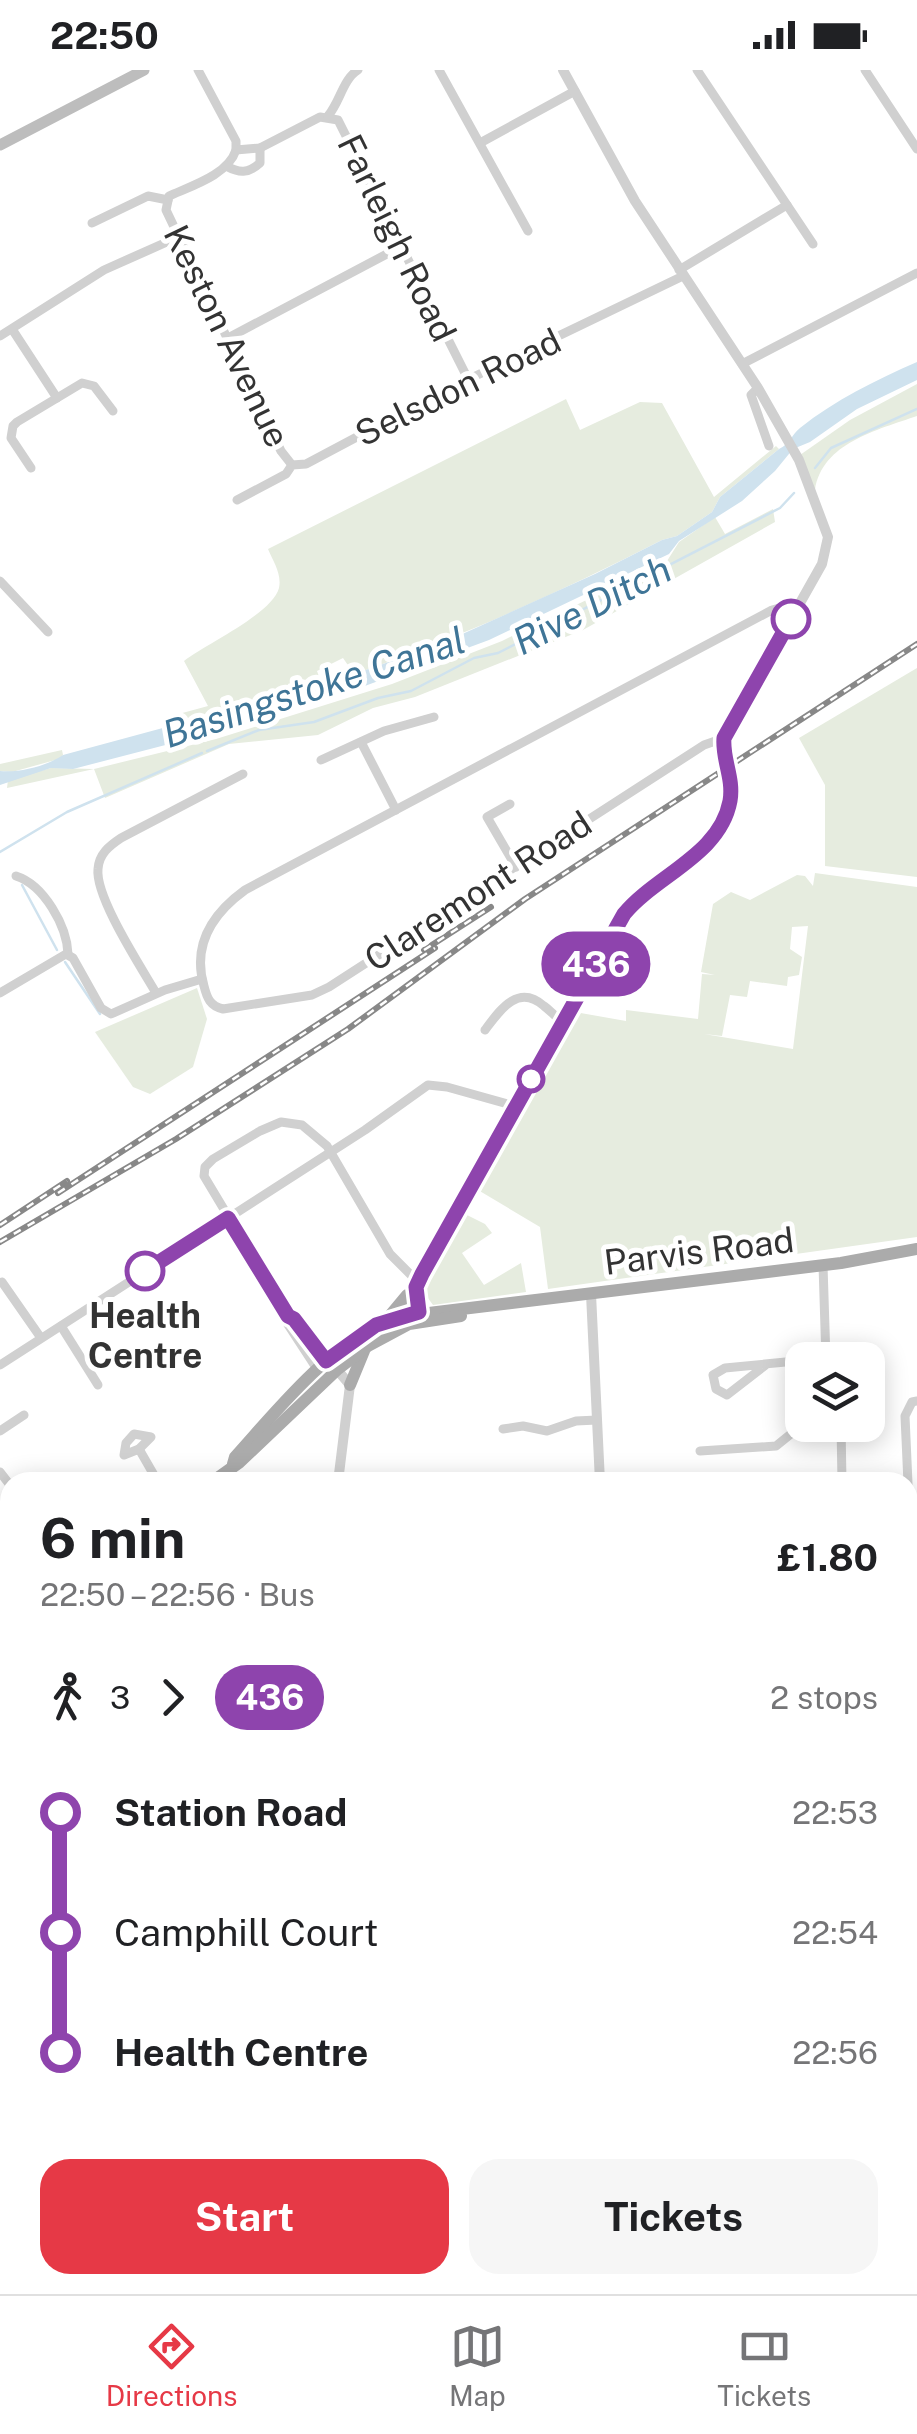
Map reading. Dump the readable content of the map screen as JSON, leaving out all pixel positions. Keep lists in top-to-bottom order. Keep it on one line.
{"streets":{"main road":["Parvis Road"],"street":["Farleigh Road","Keston Avenue","Selsdon Road","Claremont Road"]},"crossings":[["Farleigh Road","Keston Avenue"],["Farleigh Road","Selsdon Road"],["Keston Avenue","Selsdon Road"]],"water":["Rive Ditch","Basingstoke Canal"],"places":["Health Centre"],"lines":["bus line 436"],"page":{"status":"22:50","on_map":"436","heading":["6 min","22:50 – 22:56 · Bus","£1.80"],"legs":["3","436","2 stops"],"list":[{"name":"Station Road","value":"22:53"},{"name":"Camphill Court","value":"22:54"},{"name":"Health Centre","value":"22:56"}],"buttons":["Start","Tickets"],"tabs":["Directions","Map","Tickets"]}}
